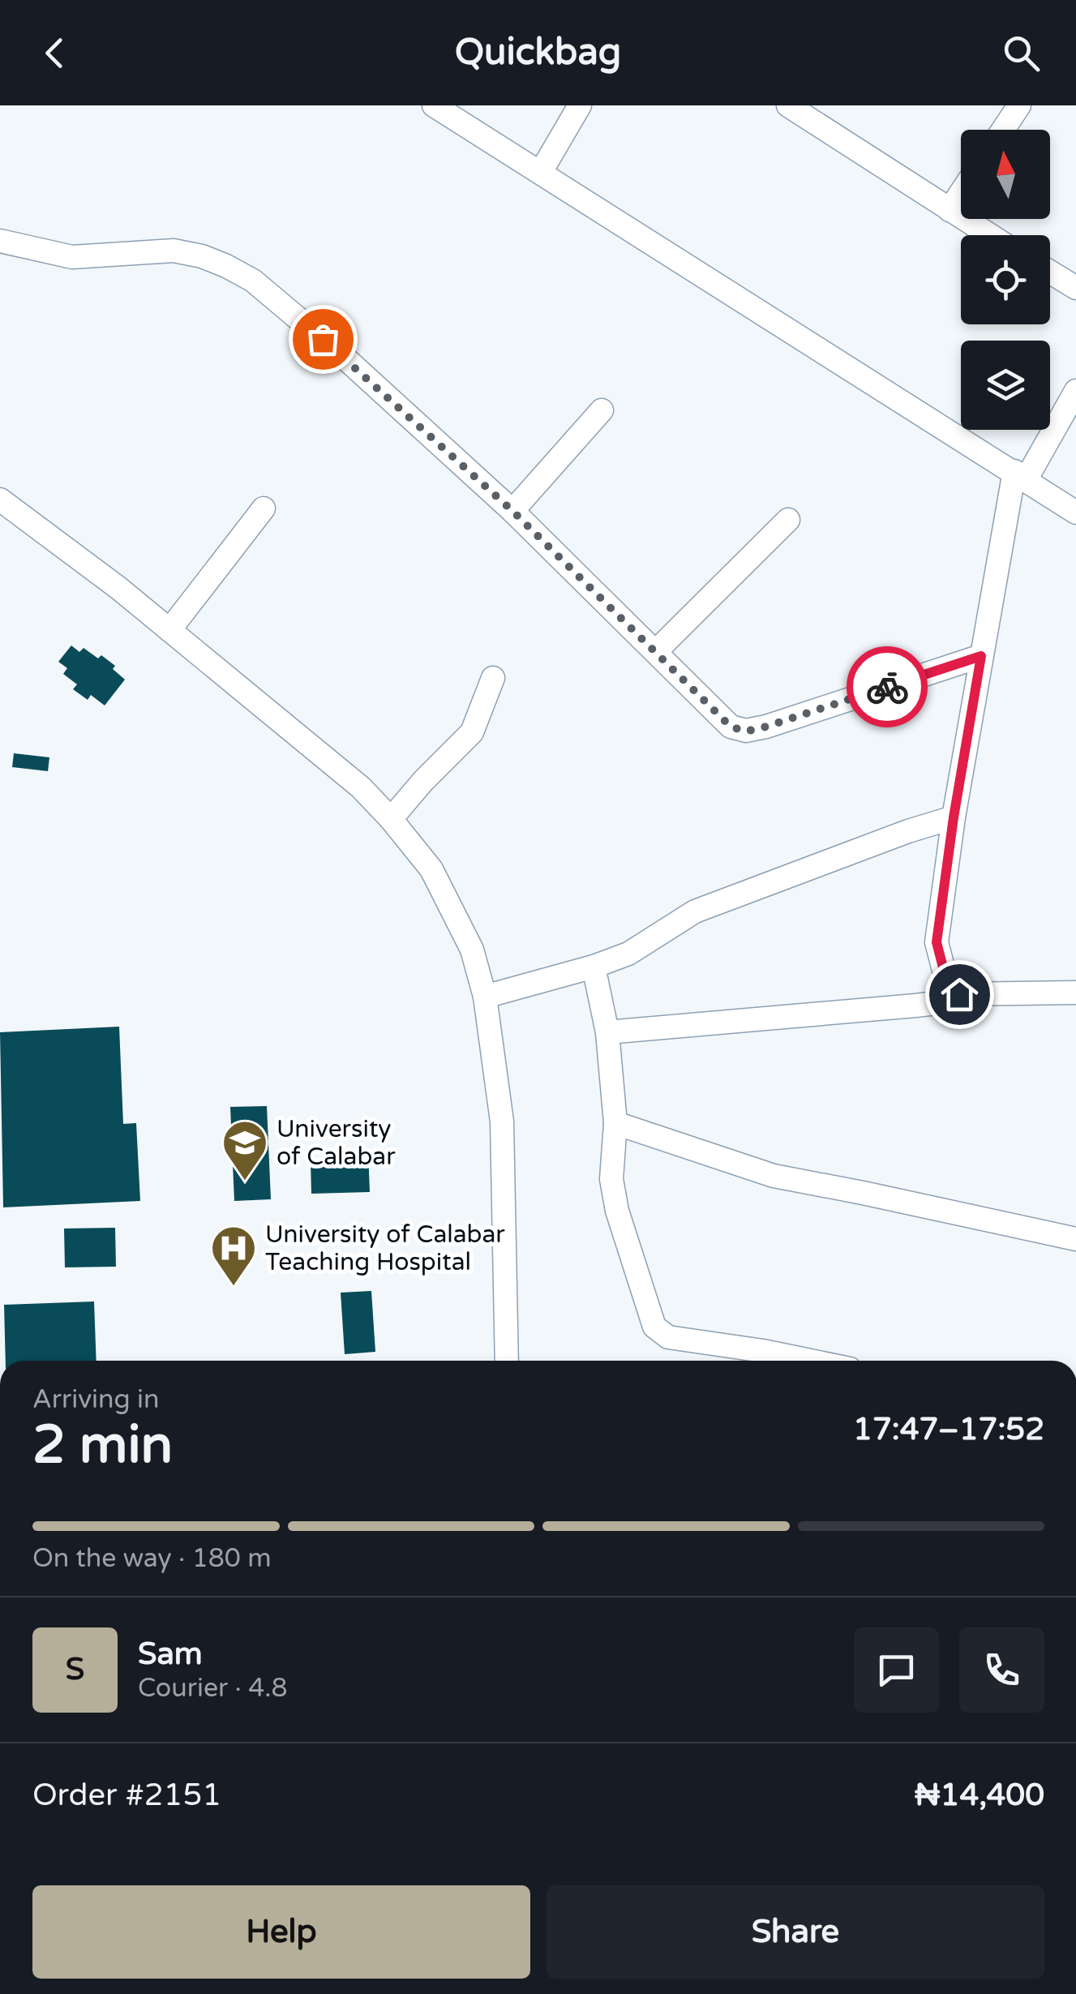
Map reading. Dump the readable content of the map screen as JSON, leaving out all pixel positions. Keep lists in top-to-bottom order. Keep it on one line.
{"places":{"school or university":["University of Calabar"],"hospital":["University of Calabar Teaching Hospital"]},"north":"top","page":{"header":"Quickbag","heading":["2 min","Arriving in","17:47–17:52"],"panel":["Sam","Courier · 4.8","Order #2151","₦14,400"],"bar":"On the way · 180 m","round":"S","buttons":["Help","Share"]}}
